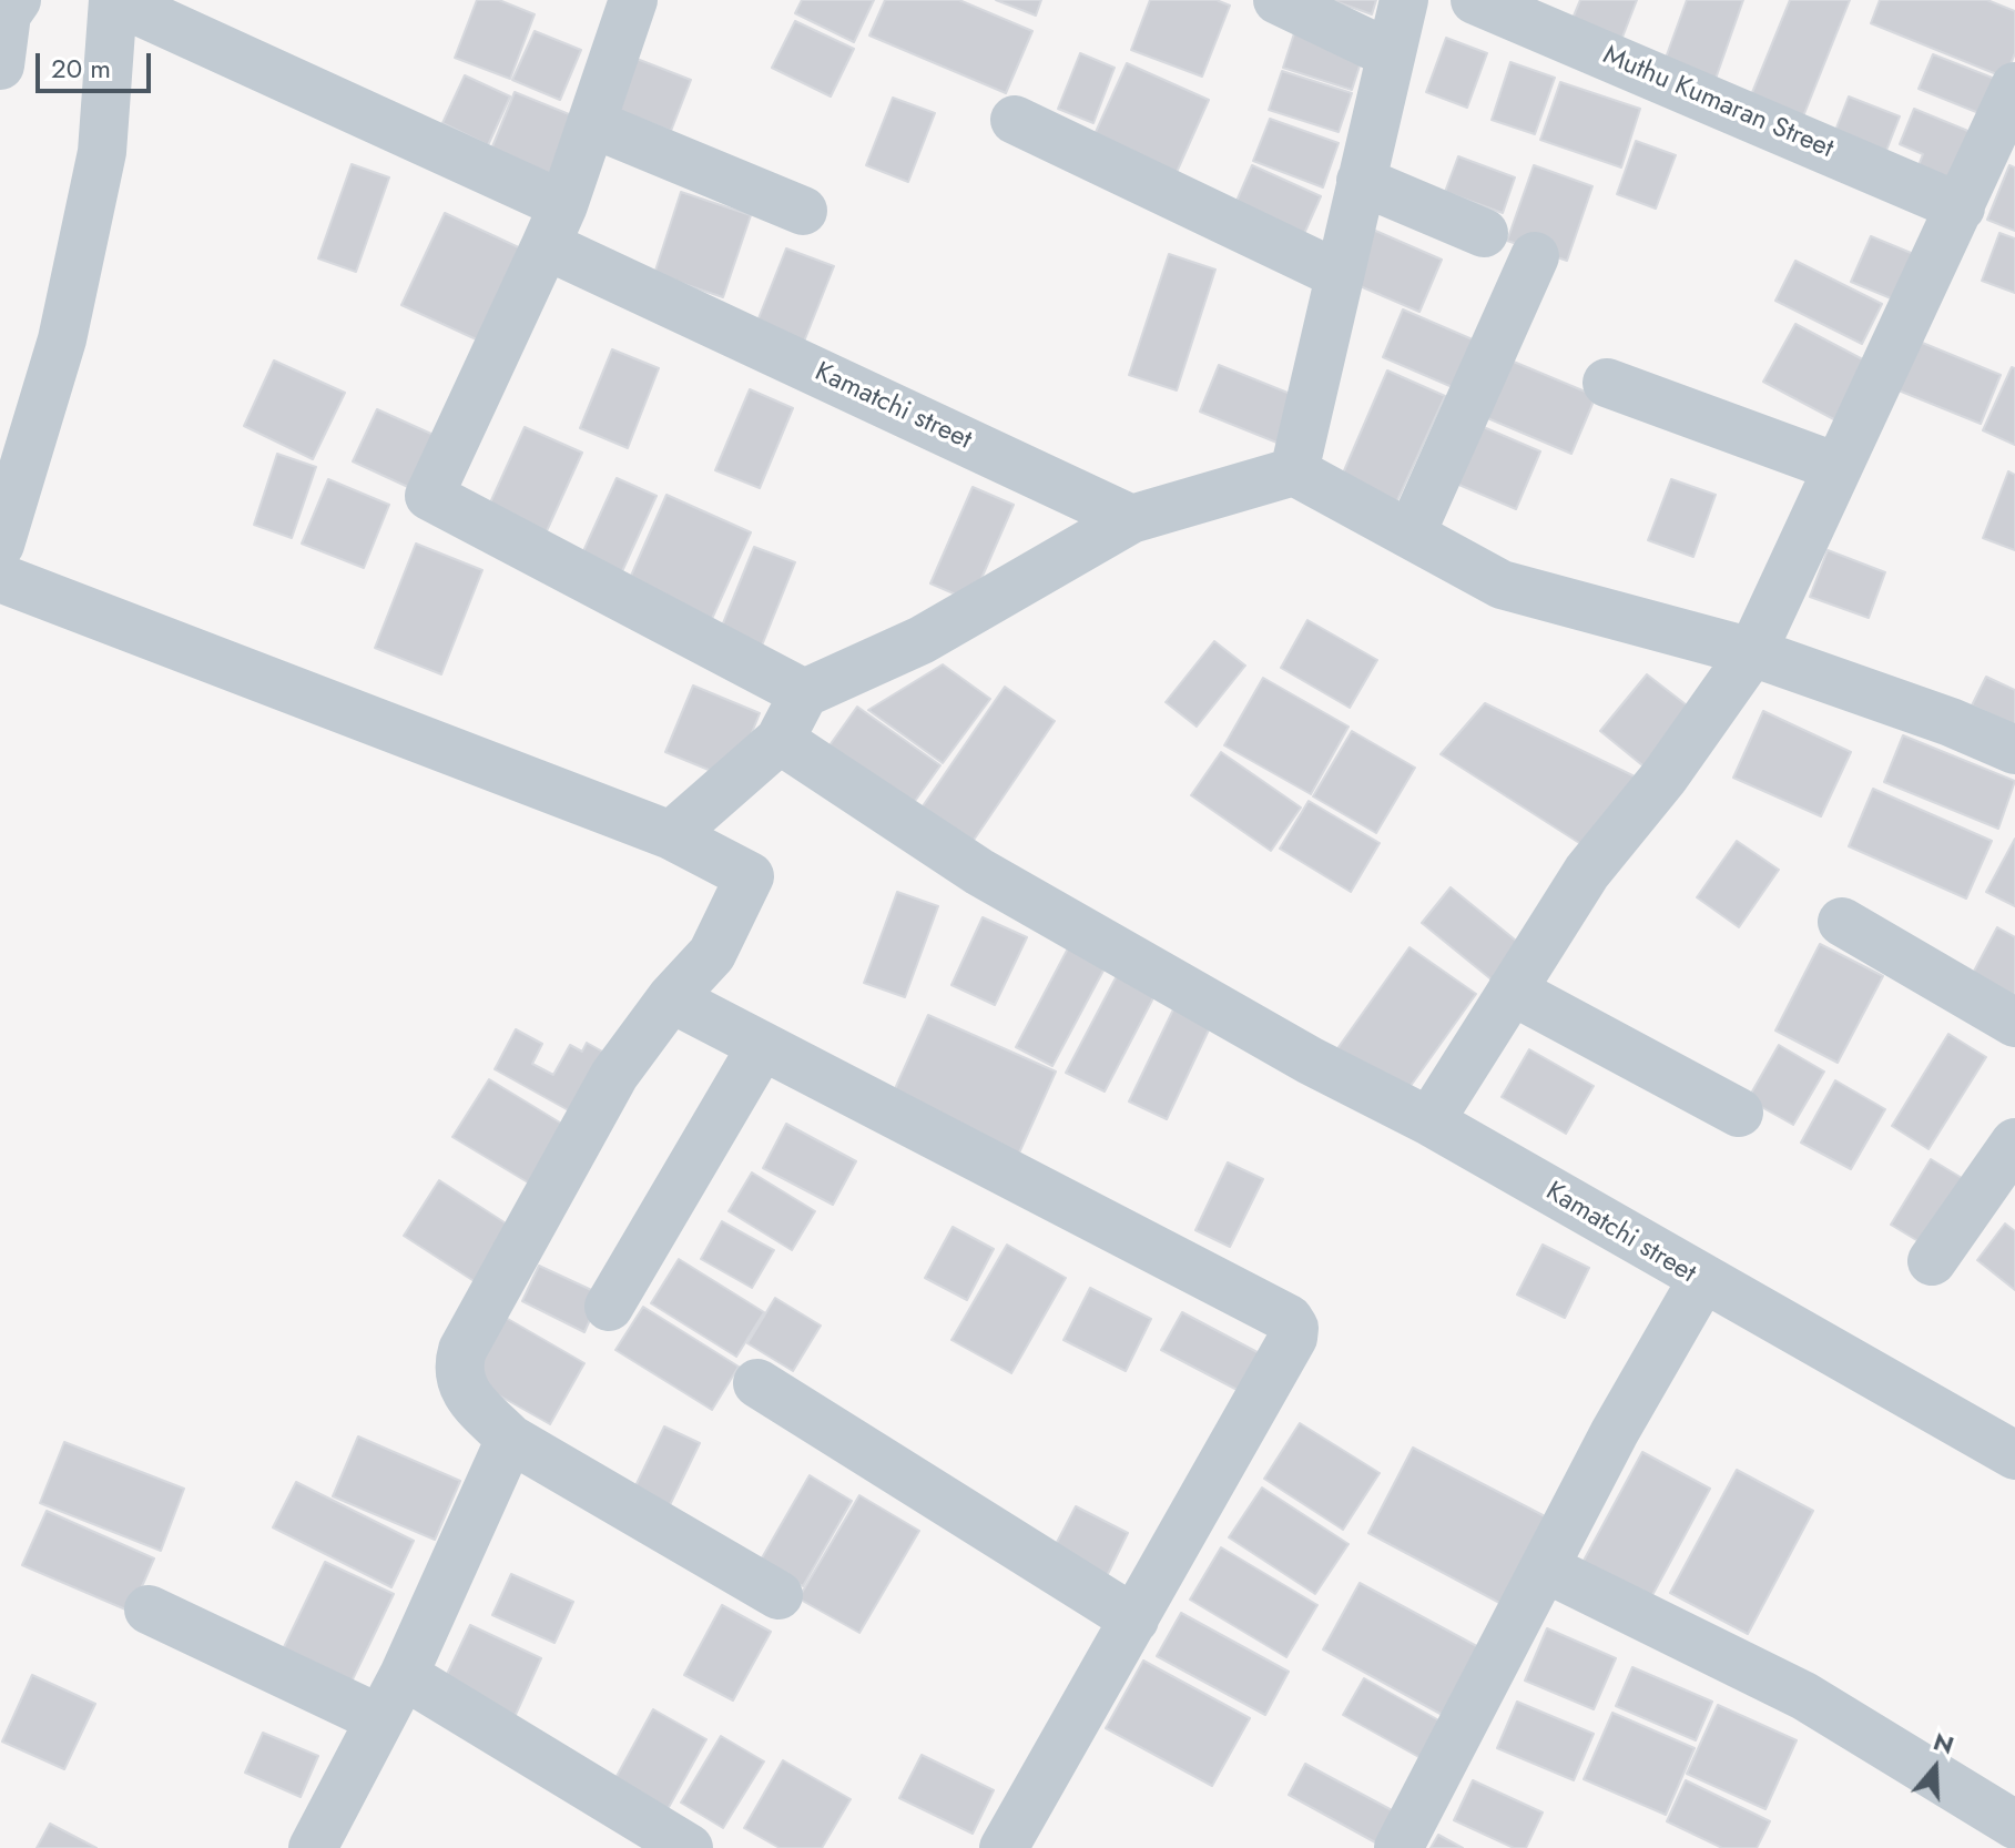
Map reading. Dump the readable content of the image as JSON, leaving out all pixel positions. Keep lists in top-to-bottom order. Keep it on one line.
{"streets":{"street":["Muthu Kumaran Street","Kamatchi street"]},"scale_bar":"20 m","north":"top"}
